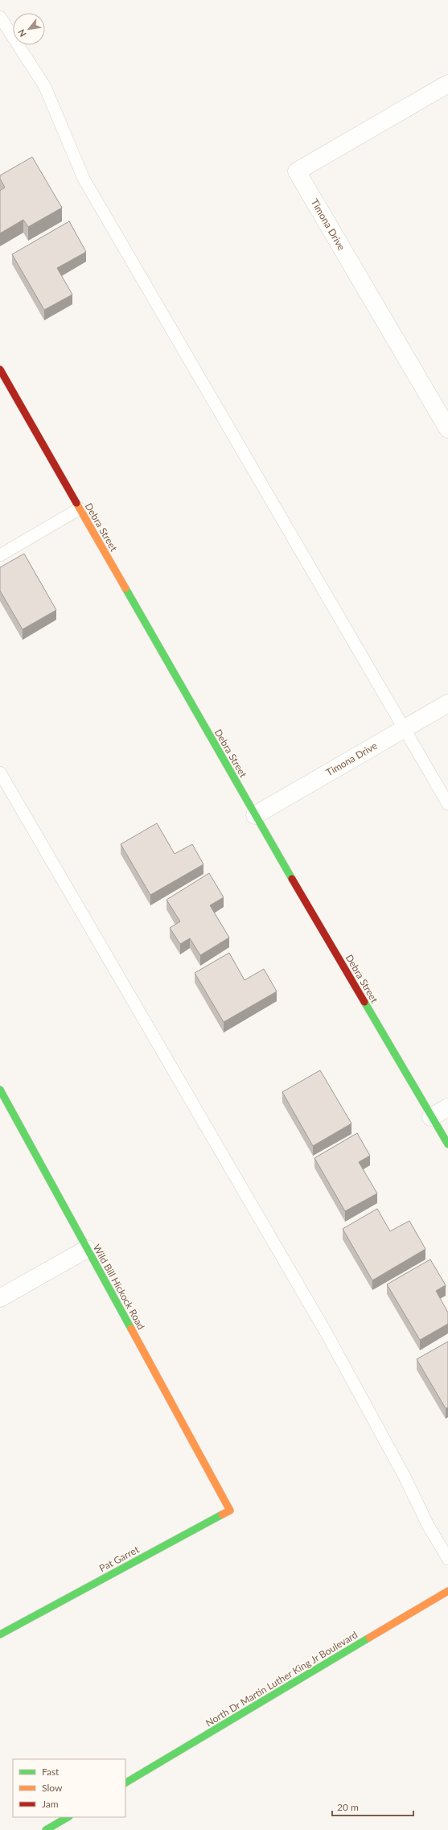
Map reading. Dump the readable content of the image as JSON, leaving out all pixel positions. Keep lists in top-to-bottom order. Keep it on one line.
{"streets":{"street":["Timona Drive","Debra Street","Wild Bill Hickock Road","Pat Garret","North Dr Martin Luther King Jr Boulevard"]},"crossings":[["Timona Drive","Debra Street"],["Wild Bill Hickock Road","Pat Garret"]],"legend":["Fast","Slow","Jam"],"scale_bar":"20 m","north":"bottom left"}
